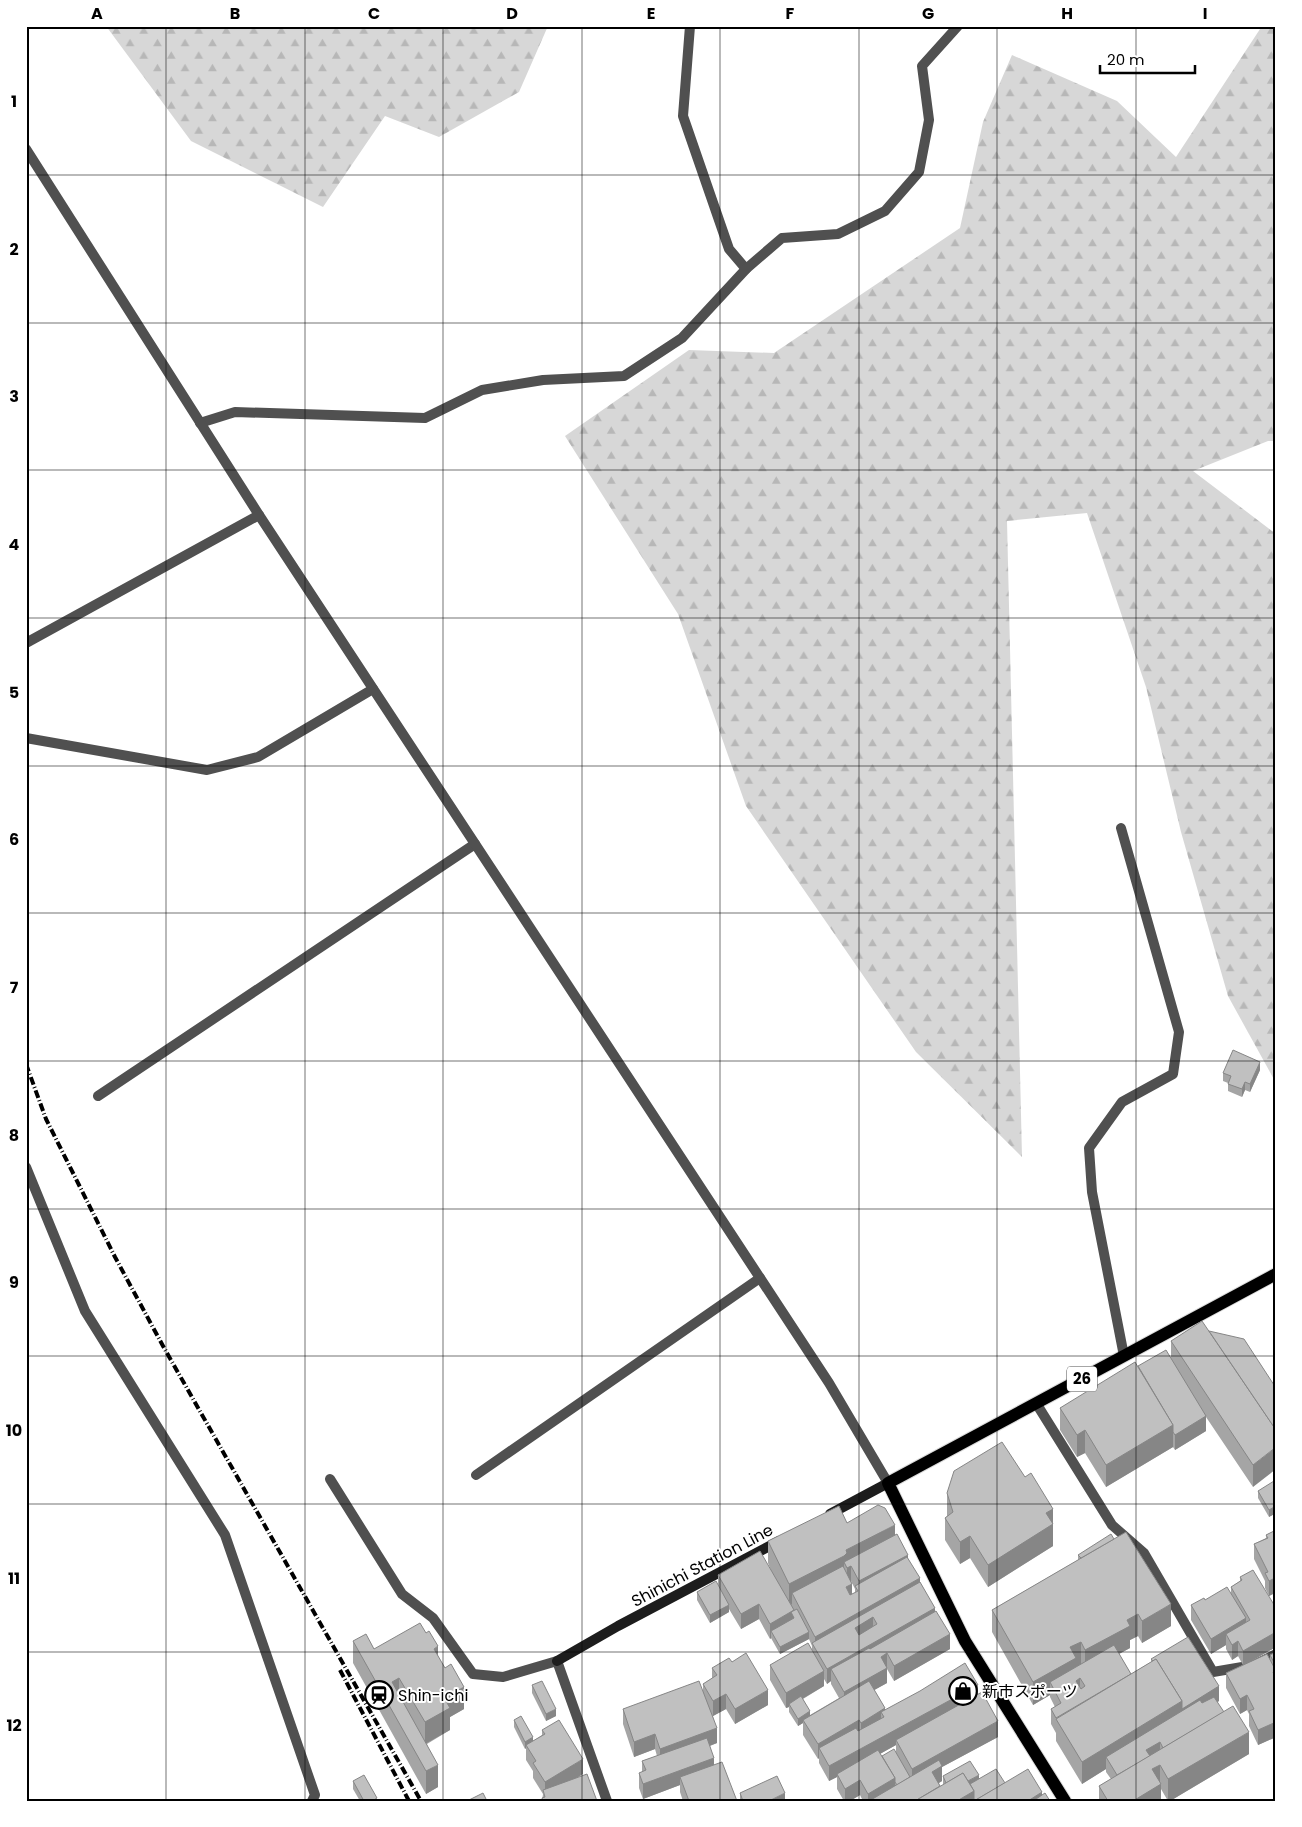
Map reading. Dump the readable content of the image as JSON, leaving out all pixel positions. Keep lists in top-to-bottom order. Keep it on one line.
{"streets":{"main road":["26","Shinichi Station Line"]},"places":{"shop":["新市スポーツ"],"station":["Shin-ichi"]},"scale_bar":"20 m","grid":{"columns":["A","B","C","D","E","F","G","H","I"],"rows":["1","2","3","4","5","6","7","8","9","10","11","12"]}}
